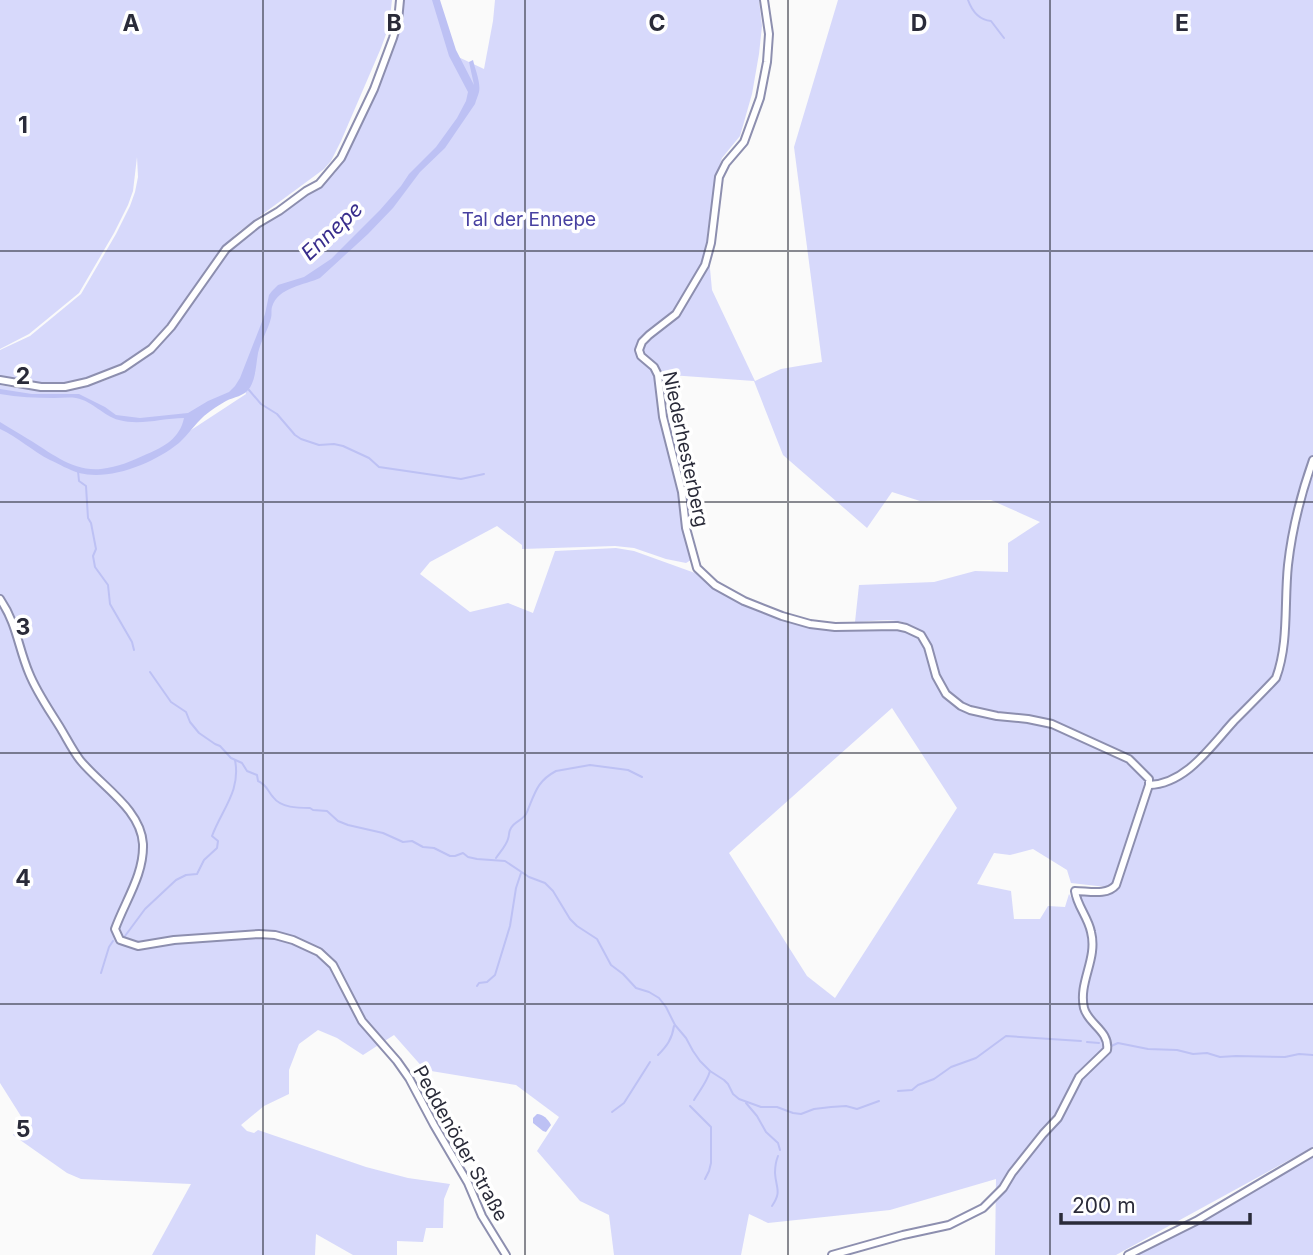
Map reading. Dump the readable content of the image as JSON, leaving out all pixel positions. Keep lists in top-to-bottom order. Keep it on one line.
{"streets":{"street":["Niederhesterberg","Peddenöder Straße"]},"water":["Ennepe"],"parks":["Tal der Ennepe"],"scale_bar":"200 m","grid":{"columns":["A","B","C","D","E"],"rows":["1","2","3","4","5"]}}
